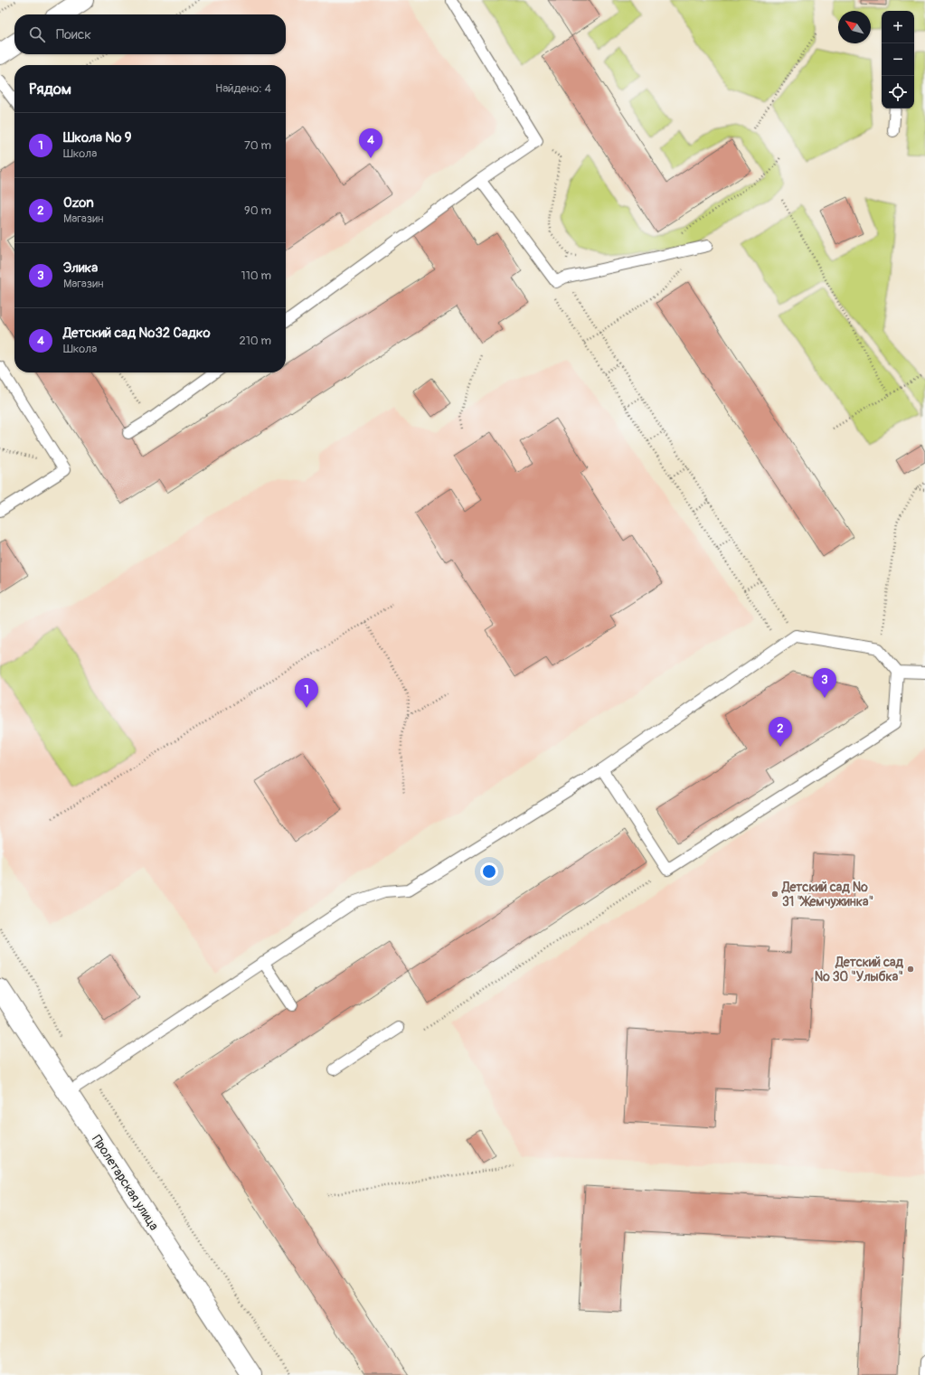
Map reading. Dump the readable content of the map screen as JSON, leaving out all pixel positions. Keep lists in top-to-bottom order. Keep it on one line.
{"streets":{"street":["Пролетарская улица"]},"places":["Детский сад № 31 \"Жемчужинка\"","Детский сад № 30 \"Улыбка\""],"north":"top left","page":{"map_buttons":["+","−"],"search":"Поиск","heading":["Рядом","Найдено: 4"],"list":[{"mark":"1","name":"Школа № 9","note":"Школа","value":"70 m"},{"mark":"2","name":"Ozon","note":"Магазин","value":"90 m"},{"mark":"3","name":"Элика","note":"Магазин","value":"110 m"},{"mark":"4","name":"Детский сад №32 Садко","note":"Школа","value":"210 m"}],"pins":["4","3","1","2"]}}
